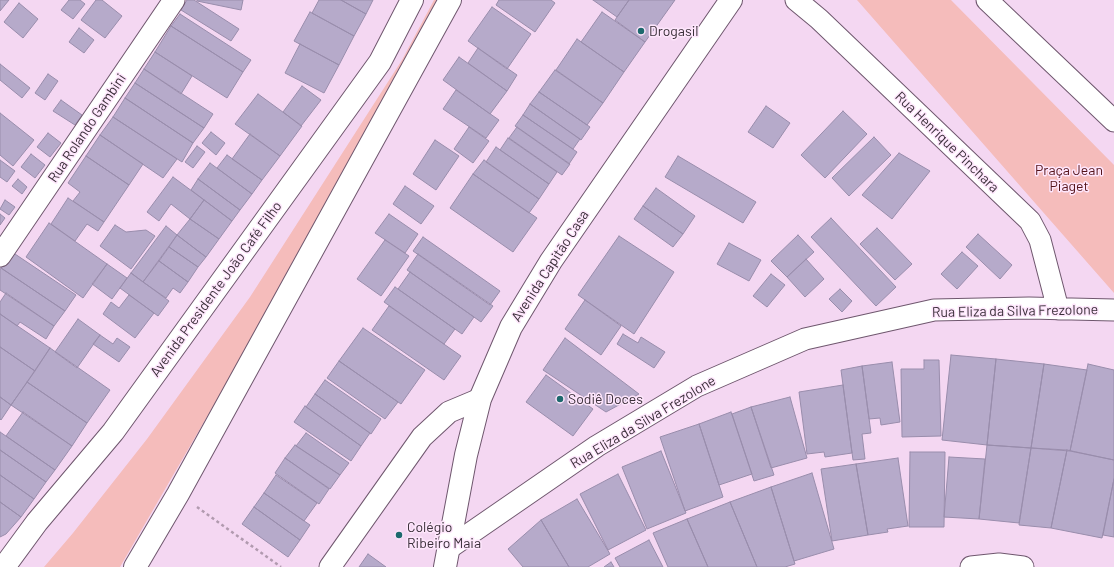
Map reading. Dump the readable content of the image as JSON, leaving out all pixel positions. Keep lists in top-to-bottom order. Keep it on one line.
{"streets":{"main road":["Avenida Capitão Casa","Avenida Presidente João Café Filho"],"street":["Rua Rolando Gambini","Rua Henrique Pinchara","Rua Eliza da Silva Frezolone"]},"crossings":[["Rua Henrique Pinchara","Rua Eliza da Silva Frezolone"],["Avenida Capitão Casa","Rua Eliza da Silva Frezolone"]],"parks":["Praça Jean Piaget"],"places":["Drogasil","Sodiê Doces","Colégio Ribeiro Maia"]}
